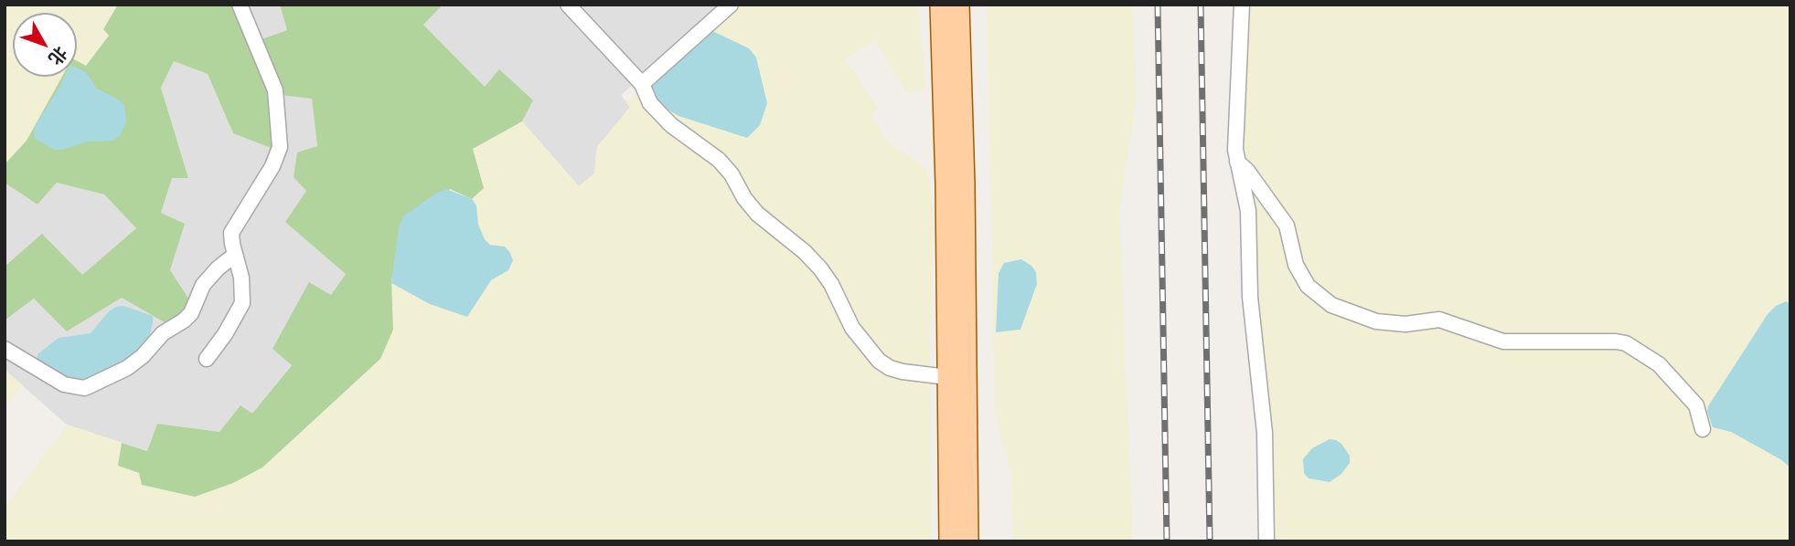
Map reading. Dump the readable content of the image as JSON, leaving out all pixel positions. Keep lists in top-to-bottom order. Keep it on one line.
{"north":"bottom right"}
